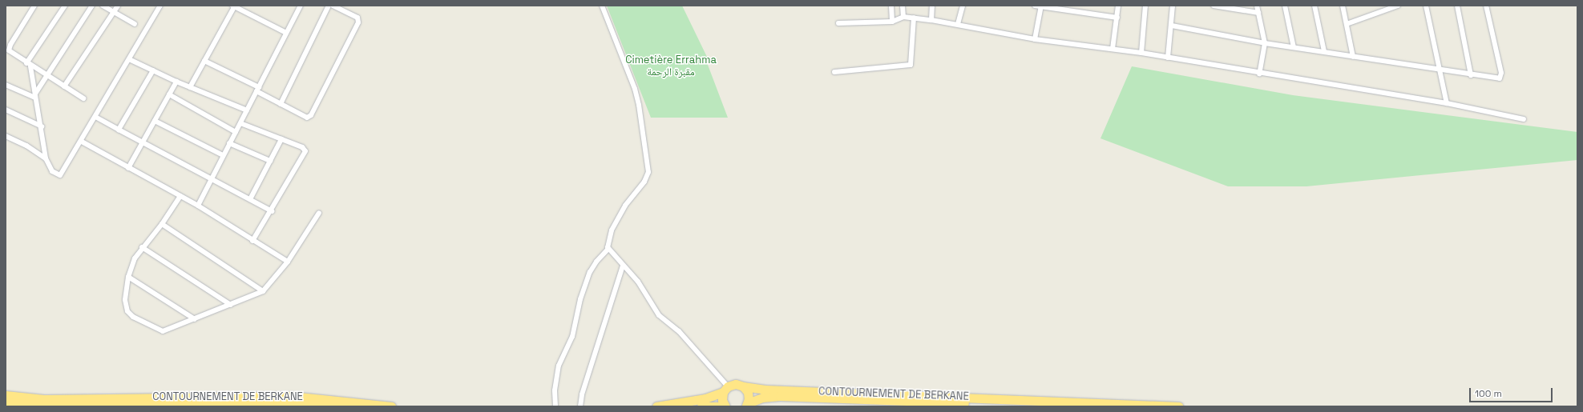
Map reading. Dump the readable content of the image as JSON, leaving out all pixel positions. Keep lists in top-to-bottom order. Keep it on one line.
{"streets":{"highway":["CONTOURNEMENT DE BERKANE"]},"parks":["Cimetière Errahma مقبرة الرحمة"],"scale_bar":"100 m"}
